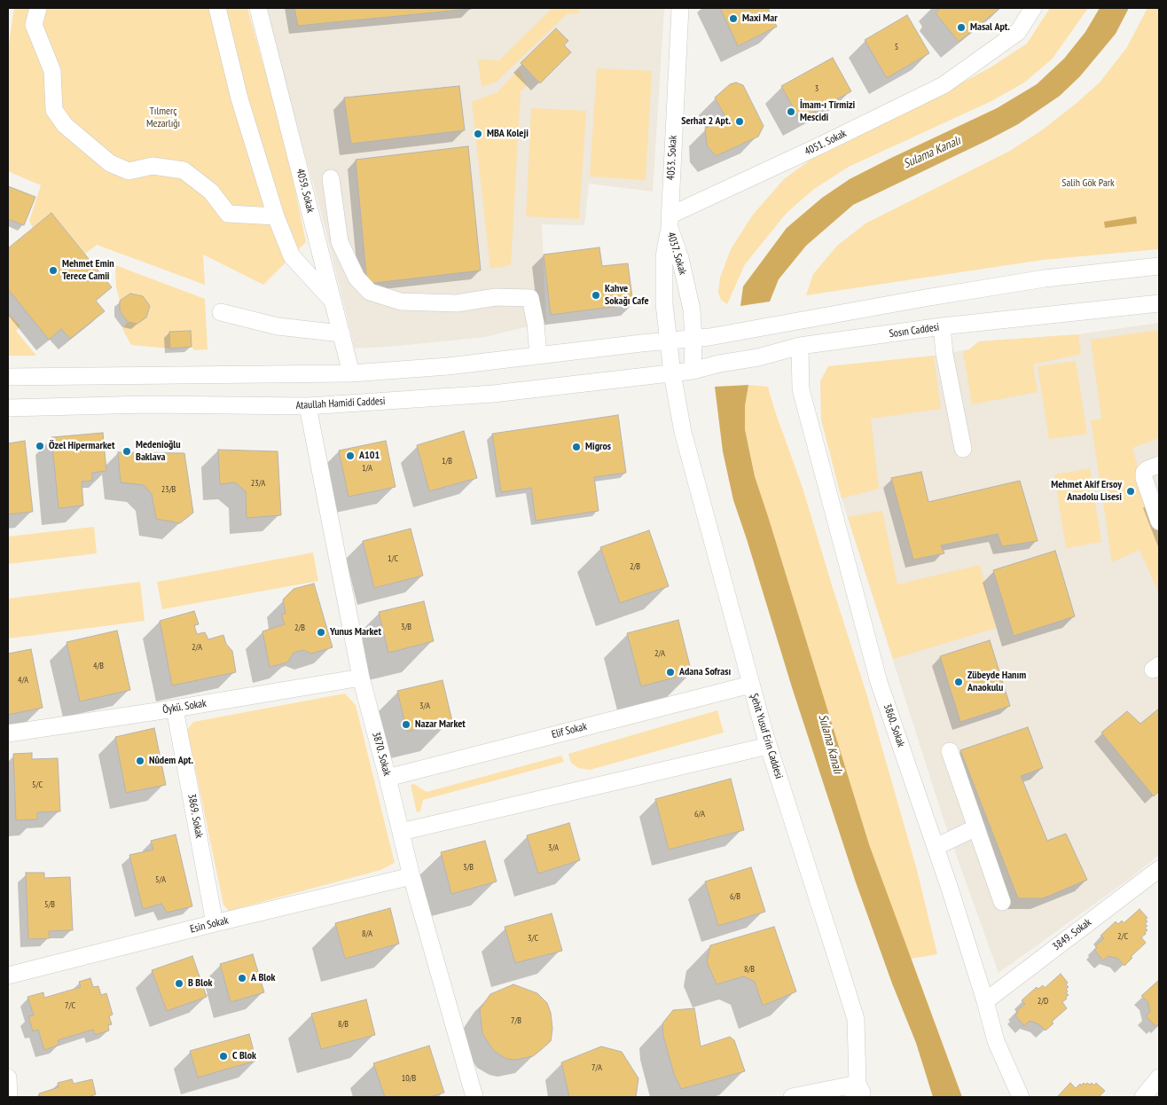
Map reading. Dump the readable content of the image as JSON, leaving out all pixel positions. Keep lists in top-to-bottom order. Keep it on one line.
{"streets":{"street":["4051. Sokak","4053. Sokak","4059. Sokak","4037. Sokak","Sosın Caddesi","Ataullah Hamidi Caddesi","Öykü. Sokak","3860. Sokak","Elif Sokak","Şehit Yusuf Erin Caddesi","3870. Sokak","3869. Sokak","Esin Sokak","3849. Sokak"]},"crossings":[["4051. Sokak","4053. Sokak"],["4051. Sokak","4037. Sokak"],["4053. Sokak","4037. Sokak"],["4037. Sokak","Sosın Caddesi"],["4037. Sokak","Ataullah Hamidi Caddesi"],["4037. Sokak","Şehit Yusuf Erin Caddesi"],["Sosın Caddesi","Ataullah Hamidi Caddesi"],["Sosın Caddesi","3860. Sokak"],["Sosın Caddesi","Şehit Yusuf Erin Caddesi"],["Ataullah Hamidi Caddesi","Şehit Yusuf Erin Caddesi"],["Ataullah Hamidi Caddesi","3870. Sokak"],["Öykü. Sokak","3870. Sokak"],["Öykü. Sokak","3869. Sokak"],["3860. Sokak","3849. Sokak"],["Elif Sokak","Şehit Yusuf Erin Caddesi"],["Elif Sokak","3870. Sokak"],["3870. Sokak","Esin Sokak"],["3869. Sokak","Esin Sokak"]],"water":["Sulama Kanalı"],"parks":["Tılmerç Mezarlığı","Salih Gök Park"],"places":["Maxi Mar","Masal Apt.","İmam-ı Tirmizi Mescidi","Serhat 2 Apt.","MBA Koleji","Mehmet Emin Terece Camii","Kahve Sokağı Cafe","Özel Hipermarket","Migros","Medenioğlu Baklava","A101","Mehmet Akif Ersoy Anadolu Lisesi","Yunus Market","Adana Sofrası","Zübeyde Hanım Anaokulu","Nazar Market","Nûdem Apt.","A Blok","B Blok","C Blok"],"house_numbers":["5","3","1/B","1/A","23/A","23/B","1/C","2/B","3/B","2/B","2/A","2/A","4/B","4/A","3/A","5/C","6/A","3/A","3/B","5/A","6/B","5/B","8/A","2/C","3/C","8/B","2/D","7/C","7/B","8/B","7/A","10/B"]}
